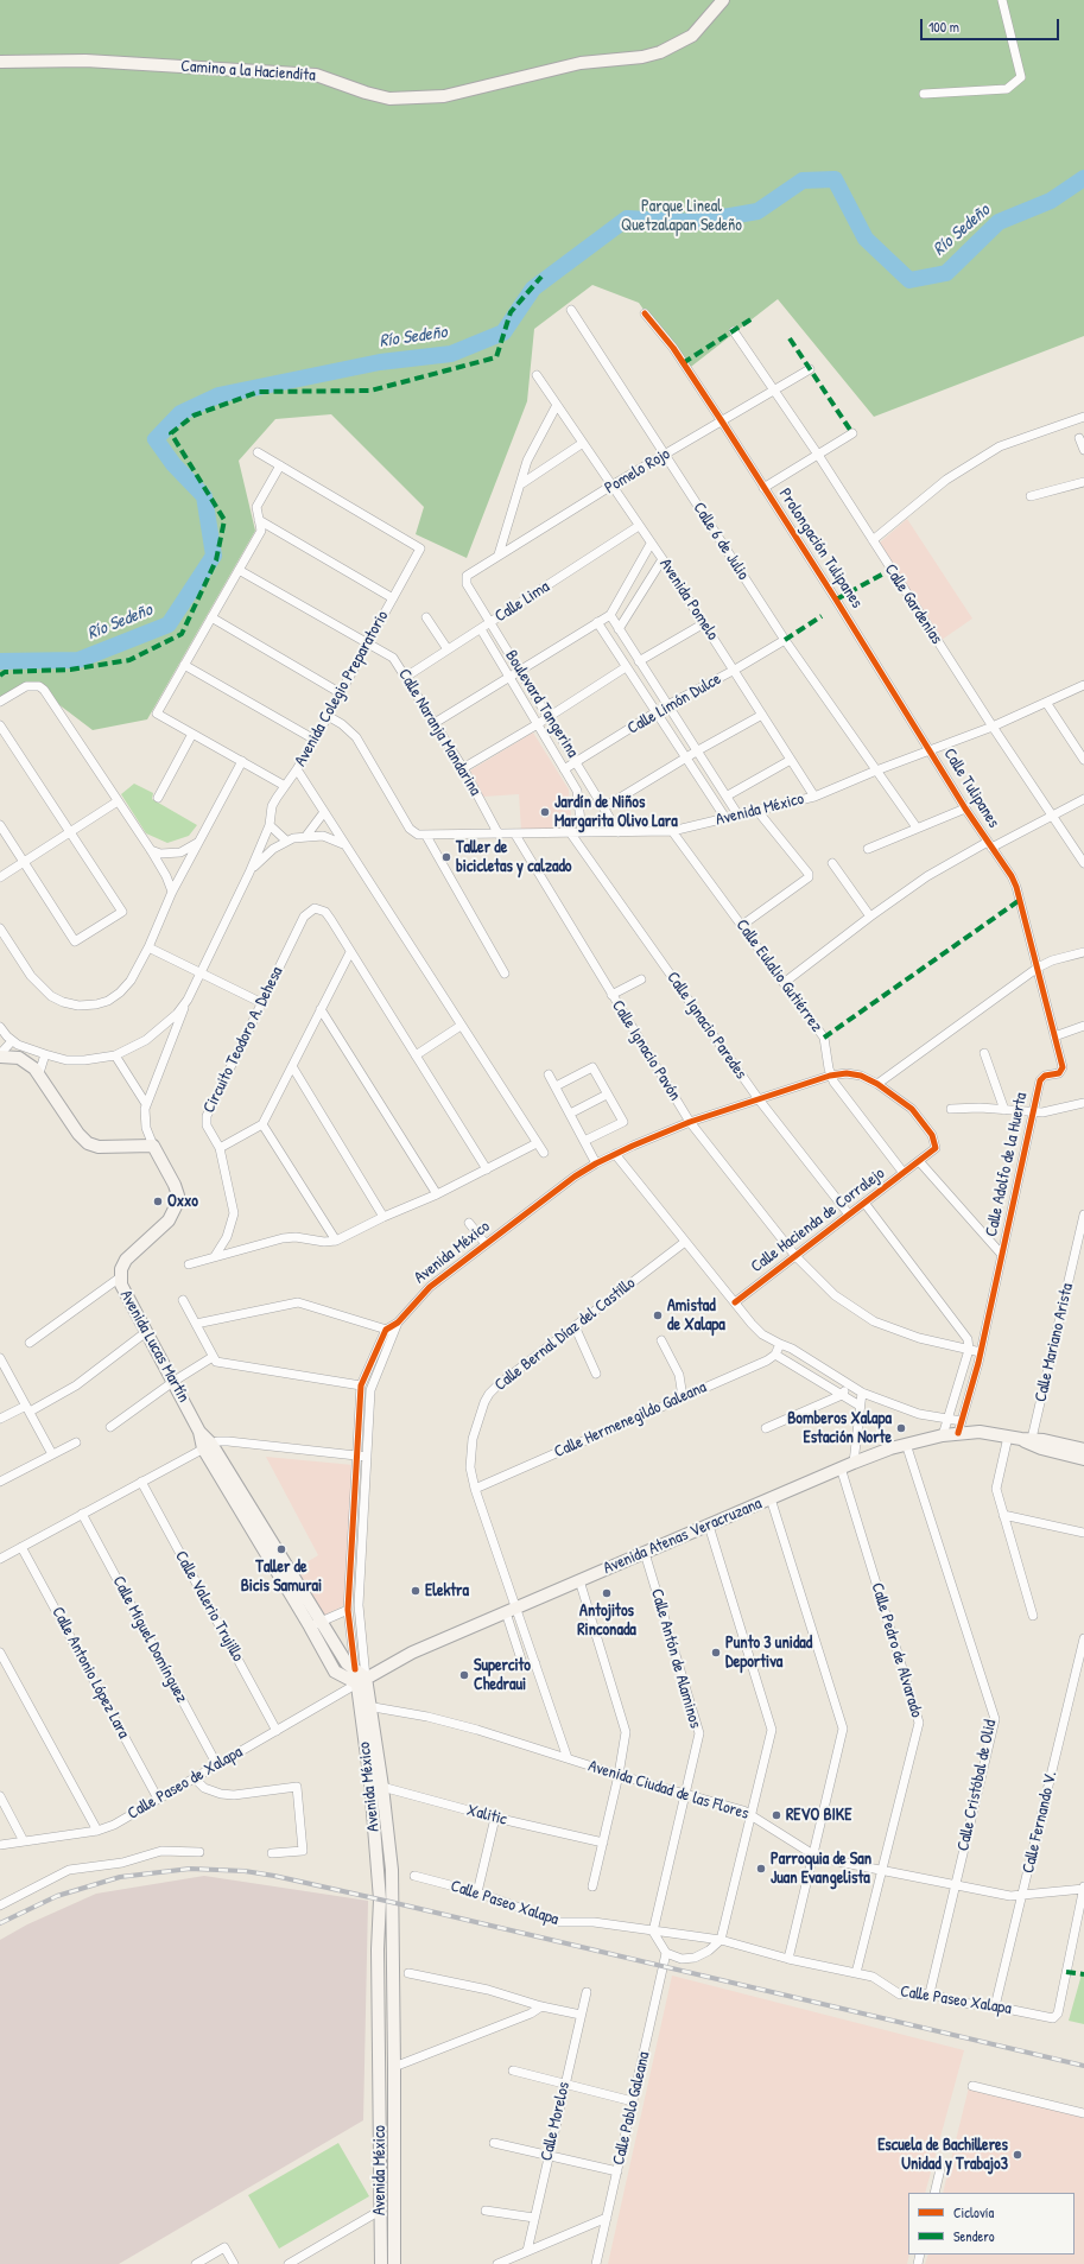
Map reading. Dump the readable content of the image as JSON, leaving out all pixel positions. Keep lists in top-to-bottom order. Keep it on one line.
{"streets":{"main road":["Camino a la Haciendita","Avenida México","Avenida Lucas Martín","Avenida Atenas Veracruzana"],"street":["Pomelo Rojo","Calle 6 de Julio","Prolongación Tulipanes","Avenida Pomelo","Calle Lima","Calle Gardenias","Avenida Colegio Preparatorio","Boulevard Tangerina","Calle Limón Dulce","Calle Naranja Mandarina","Calle Tulipanes","Calle Eulalio Gutiérrez","Calle Ignacio Paredes","Circuito Teodoro A. Dehesa","Calle Ignacio Pavón","Calle Adolfo de la Huerta","Calle Hacienda de Corralejo","Calle Bernal Díaz del Castillo","Calle Mariano Arista","Calle Hermenegildo Galeana","Calle Valerio Trujillo","Calle Miguel Domínguez","Calle Pedro de Alvarado","Calle Antón de Alaminos","Calle Antonio López Lara","Calle Paseo de Xalapa","Calle Cristóbal de Olid","Avenida Ciudad de las Flores","Xalitic","Calle Fernando V.","Calle Paseo Xalapa","Calle Pablo Galeana","Calle Morelos"]},"crossings":[["Pomelo Rojo","Calle 6 de Julio"],["Pomelo Rojo","Prolongación Tulipanes"],["Pomelo Rojo","Avenida Pomelo"],["Pomelo Rojo","Calle Gardenias"],["Pomelo Rojo","Boulevard Tangerina"],["Calle 6 de Julio","Calle Limón Dulce"],["Calle 6 de Julio","Avenida México"],["Prolongación Tulipanes","Calle Tulipanes"],["Prolongación Tulipanes","Avenida México"],["Avenida Pomelo","Calle Lima"],["Avenida Pomelo","Calle Limón Dulce"],["Avenida Pomelo","Avenida México"],["Calle Lima","Boulevard Tangerina"],["Calle Lima","Calle Naranja Mandarina"],["Calle Gardenias","Avenida México"],["Avenida Colegio Preparatorio","Calle Naranja Mandarina"],["Avenida Colegio Preparatorio","Avenida México"],["Avenida Colegio Preparatorio","Avenida Lucas Martín"],["Boulevard Tangerina","Calle Limón Dulce"],["Boulevard Tangerina","Avenida México"],["Calle Naranja Mandarina","Avenida México"],["Calle Tulipanes","Avenida México"],["Calle Tulipanes","Calle Adolfo de la Huerta"],["Avenida México","Calle Eulalio Gutiérrez"],["Avenida México","Calle Ignacio Paredes"],["Avenida México","Calle Ignacio Pavón"],["Avenida México","Calle Hacienda de Corralejo"],["Avenida México","Avenida Lucas Martín"],["Avenida México","Avenida Atenas Veracruzana"],["Avenida México","Calle Paseo de Xalapa"],["Avenida México","Avenida Ciudad de las Flores"],["Avenida México","Xalitic"],["Calle Eulalio Gutiérrez","Calle Hacienda de Corralejo"],["Calle Ignacio Paredes","Calle Hacienda de Corralejo"],["Calle Ignacio Pavón","Calle Adolfo de la Huerta"],["Calle Ignacio Pavón","Calle Hacienda de Corralejo"],["Calle Adolfo de la Huerta","Avenida Atenas Veracruzana"],["Calle Bernal Díaz del Castillo","Calle Hermenegildo Galeana"],["Calle Bernal Díaz del Castillo","Avenida Atenas Veracruzana"],["Calle Bernal Díaz del Castillo","Avenida Ciudad de las Flores"],["Calle Mariano Arista","Avenida Atenas Veracruzana"],["Avenida Lucas Martín","Avenida Atenas Veracruzana"],["Avenida Lucas Martín","Calle Paseo de Xalapa"],["Avenida Atenas Veracruzana","Calle Pedro de Alvarado"],["Avenida Atenas Veracruzana","Calle Antón de Alaminos"],["Avenida Atenas Veracruzana","Calle Paseo de Xalapa"],["Avenida Atenas Veracruzana","Calle Cristóbal de Olid"],["Calle Valerio Trujillo","Calle Paseo de Xalapa"],["Calle Miguel Domínguez","Calle Paseo de Xalapa"],["Calle Pedro de Alvarado","Avenida Ciudad de las Flores"],["Calle Pedro de Alvarado","Calle Paseo Xalapa"],["Calle Antón de Alaminos","Avenida Ciudad de las Flores"],["Calle Antón de Alaminos","Calle Paseo Xalapa"],["Calle Antonio López Lara","Calle Paseo de Xalapa"],["Calle Cristóbal de Olid","Avenida Ciudad de las Flores"],["Calle Cristóbal de Olid","Calle Paseo Xalapa"],["Avenida Ciudad de las Flores","Calle Fernando V."],["Avenida Ciudad de las Flores","Calle Paseo Xalapa"],["Calle Fernando V.","Calle Paseo Xalapa"]],"water":["Río Sedeño"],"parks":["Parque Lineal Quetzalapan Sedeño"],"places":["Jardín de Niños Margarita Olivo Lara","Taller de bicicletas y calzado","Oxxo","Amistad de Xalapa","Bomberos Xalapa Estación Norte","Taller de Bicis Samurai","Elektra","Antojitos Rinconada","Punto 3 unidad Deportiva","Supercito Chedraui","REVO BIKE","Parroquia de San Juan Evangelista","Escuela de Bachilleres Unidad y Trabajo3"],"legend":["Ciclovía","Sendero"],"scale_bar":"100 m"}
